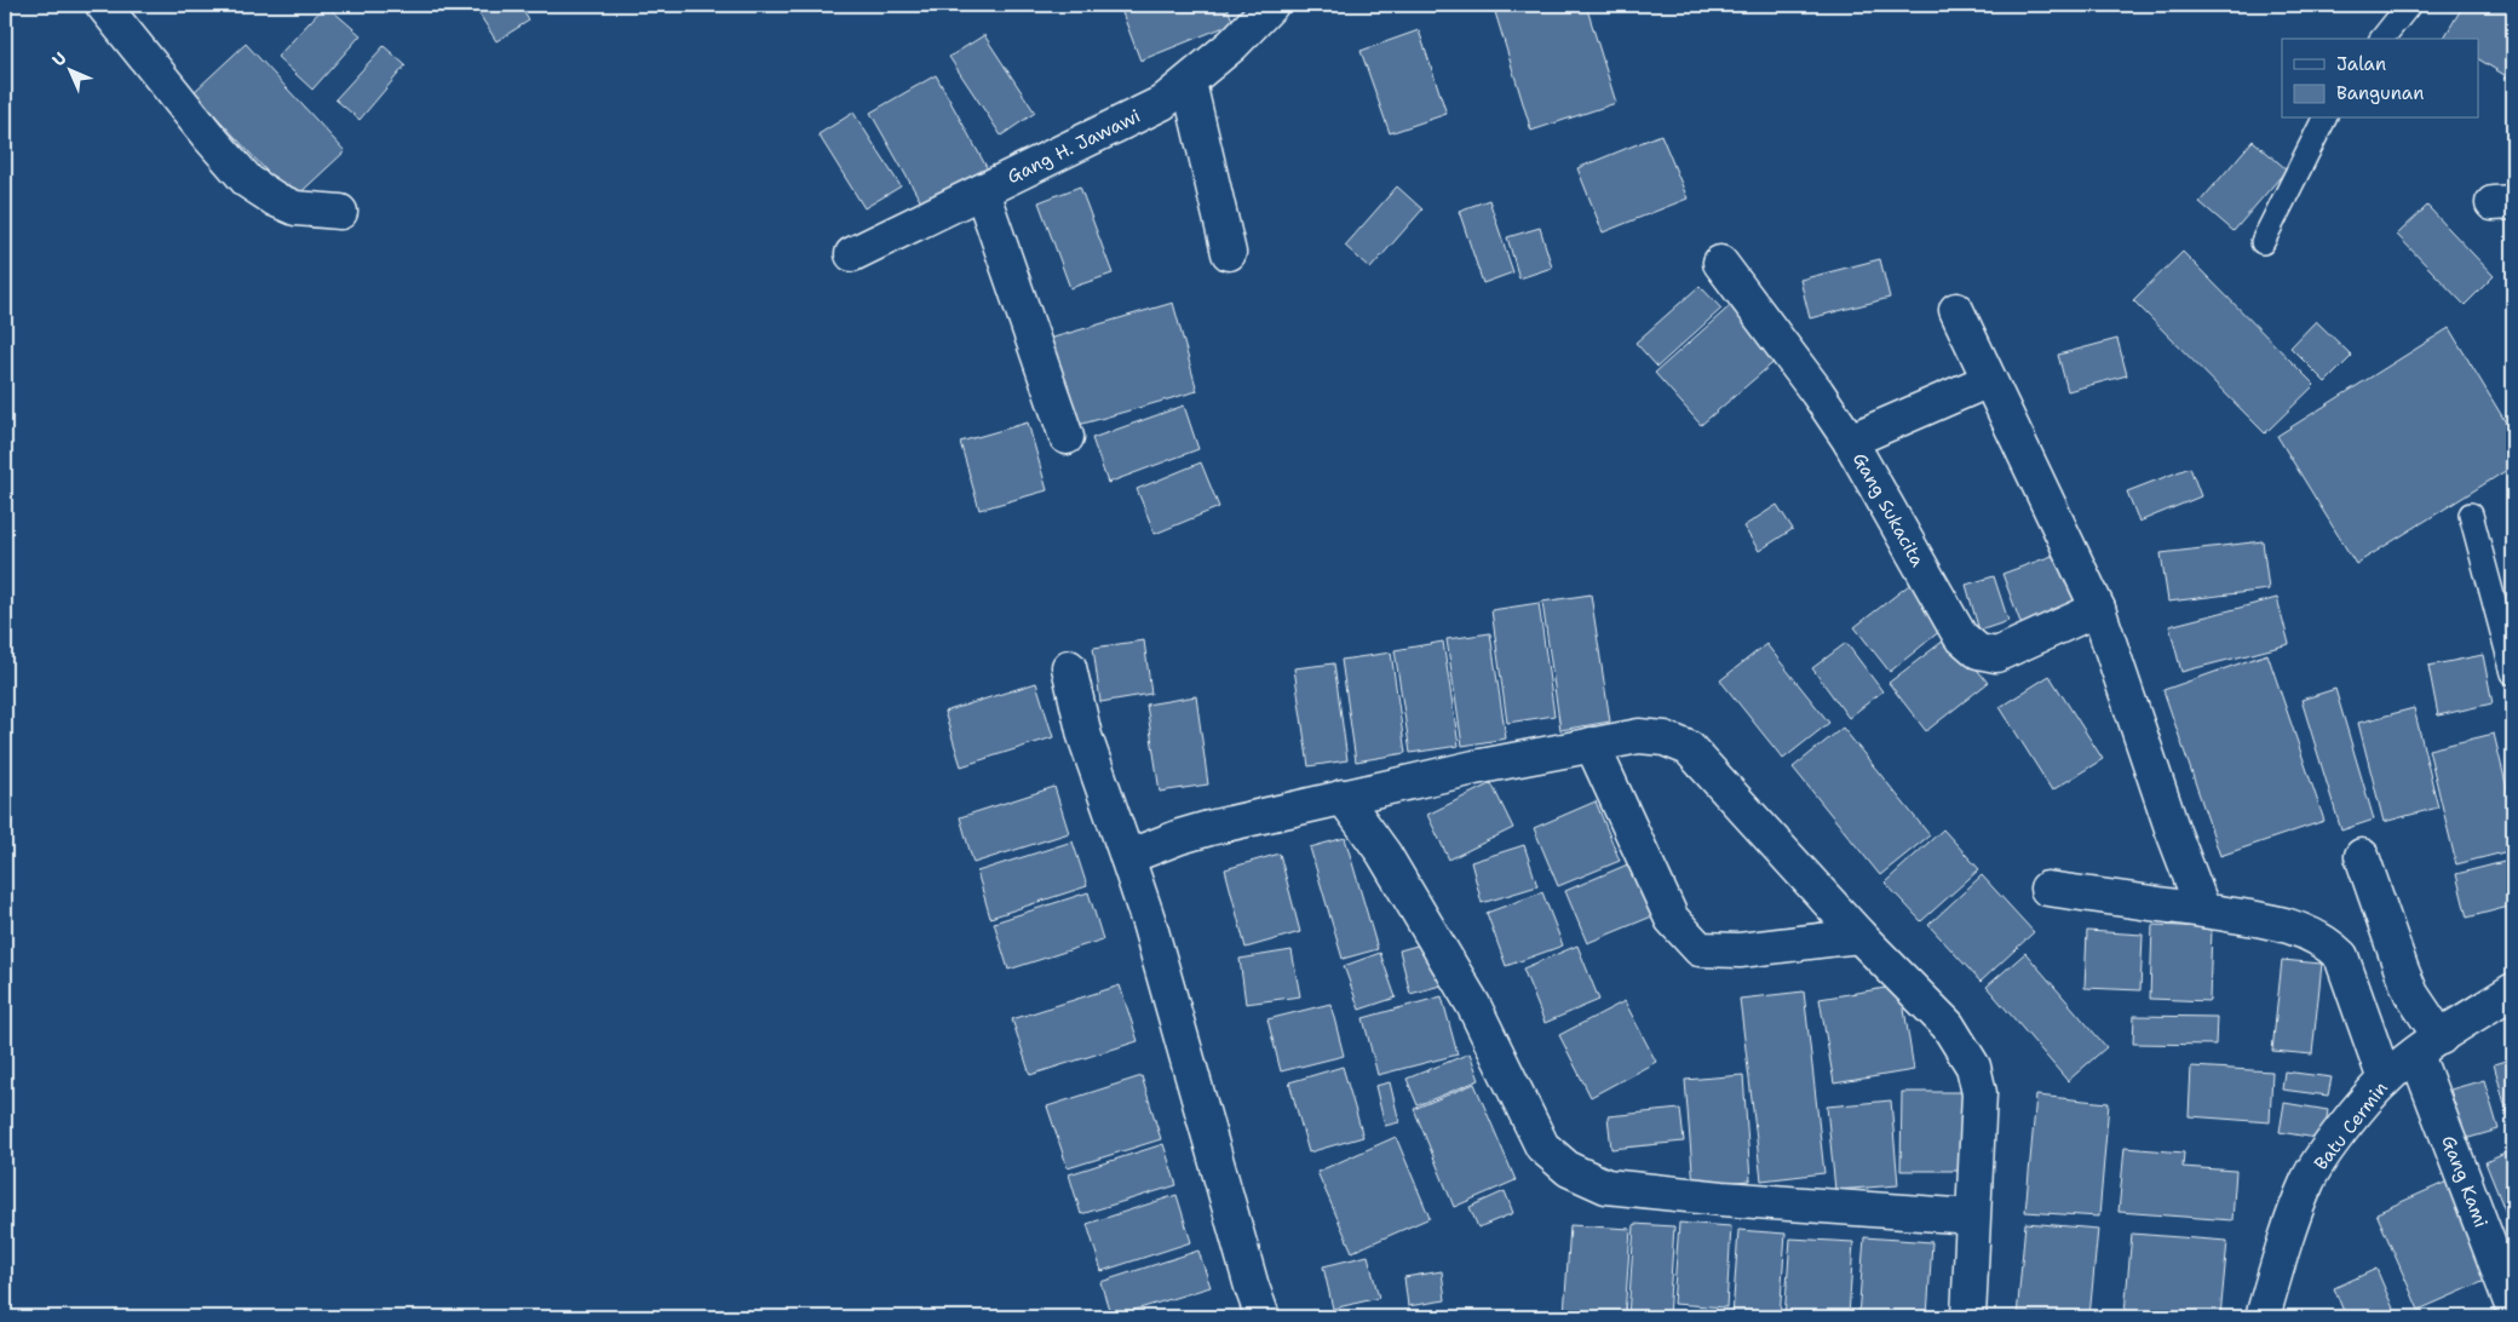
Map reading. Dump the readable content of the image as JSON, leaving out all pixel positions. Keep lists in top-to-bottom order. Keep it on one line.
{"streets":{"street":["Gang H. Jawawi","Gang Sukacita","Batu Cermin","Gang Kami"]},"crossings":[["Batu Cermin","Gang Kami"]],"legend":["Jalan","Bangunan"],"north":"top left"}
